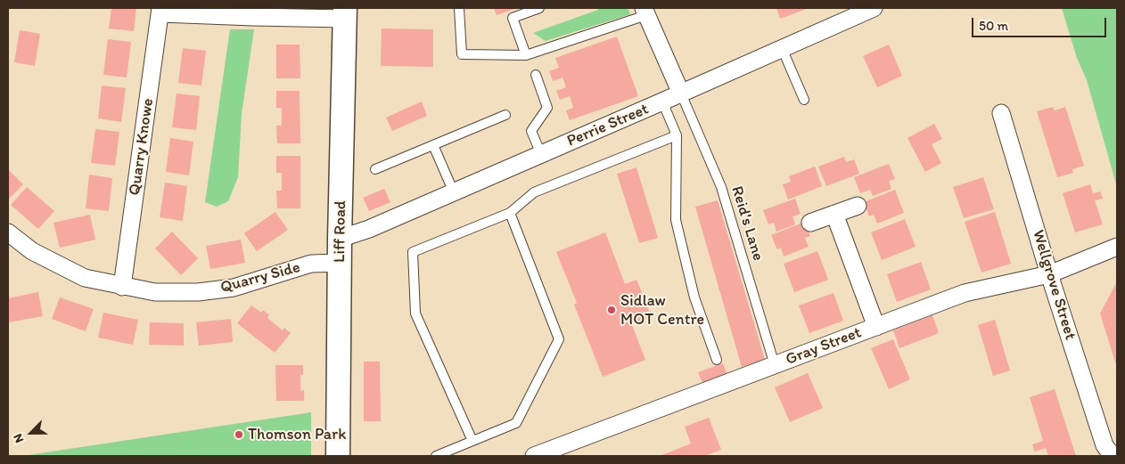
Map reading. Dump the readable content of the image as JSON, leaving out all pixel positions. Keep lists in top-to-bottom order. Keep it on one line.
{"streets":{"street":["Perrie Street","Quarry Knowe","Liff Road","Quarry Side","Wellgrove Street","Gray Street"],"lane":["Reid's Lane"]},"crossings":[["Perrie Street","Reid's Lane"],["Perrie Street","Liff Road"],["Quarry Knowe","Quarry Side"],["Reid's Lane","Gray Street"],["Liff Road","Quarry Side"],["Wellgrove Street","Gray Street"]],"places":["Sidlaw MOT Centre","Thomson Park"],"scale_bar":"50 m","north":"bottom left"}
